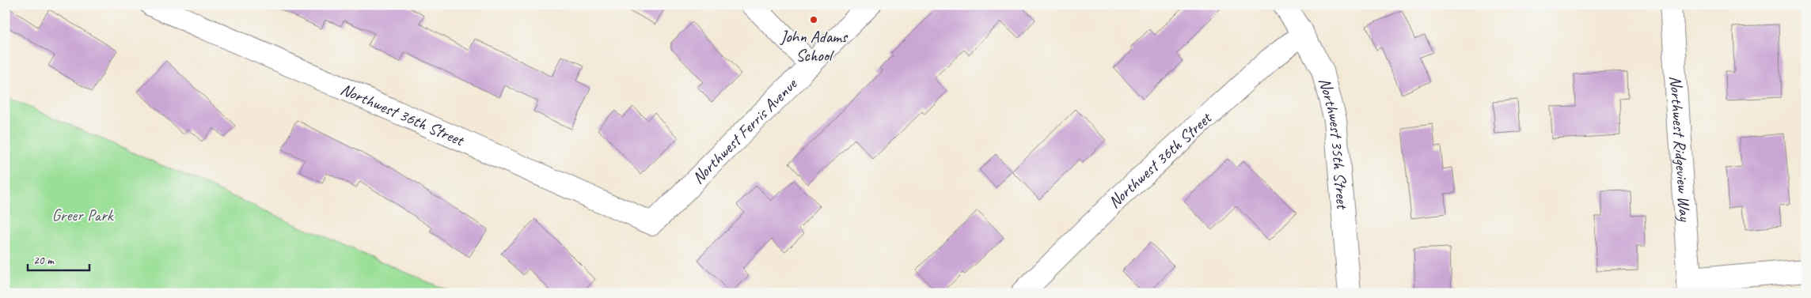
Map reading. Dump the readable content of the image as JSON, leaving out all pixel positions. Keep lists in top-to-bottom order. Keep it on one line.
{"streets":{"street":["Northwest 36th Street","Northwest Ferris Avenue","Northwest 35th Street","Northwest Ridgeview Way"]},"crossings":[["Northwest 36th Street","Northwest Ferris Avenue"],["Northwest 36th Street","Northwest 35th Street"]],"parks":["Greer Park"],"places":["John Adams School"],"scale_bar":"20 m"}
